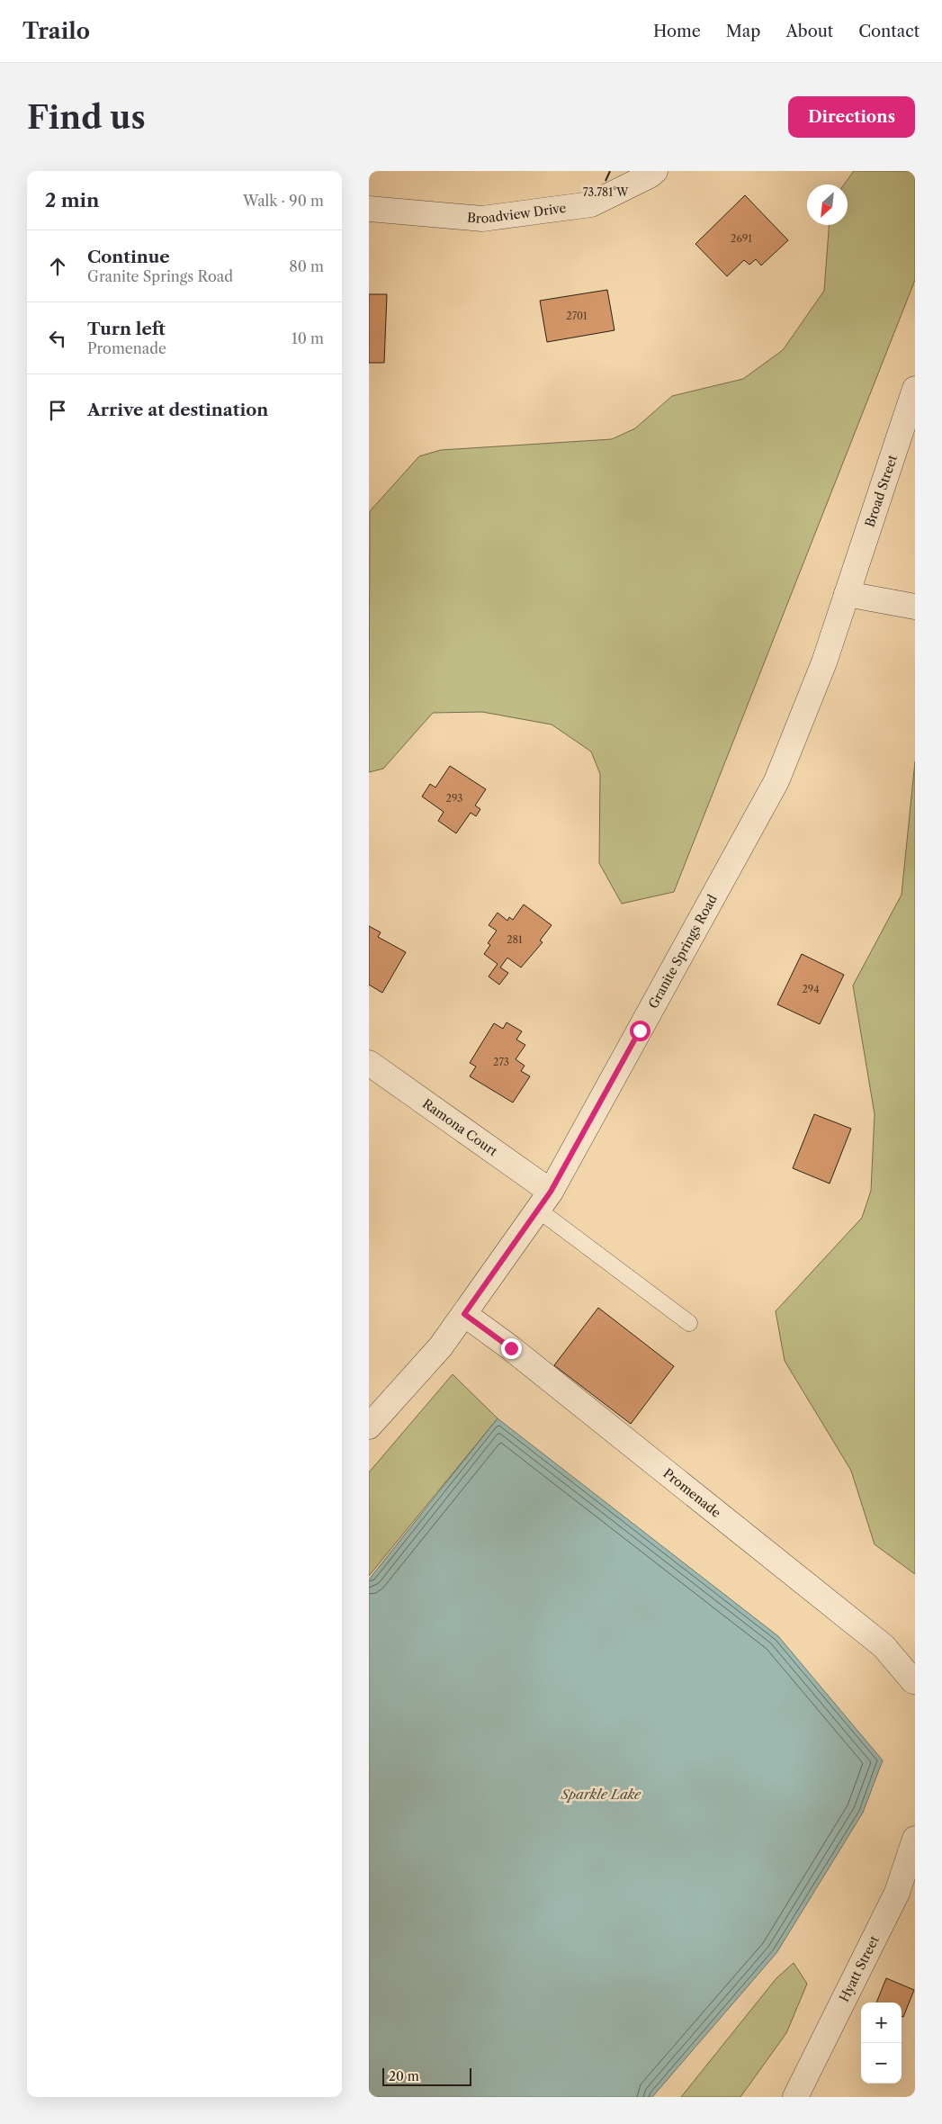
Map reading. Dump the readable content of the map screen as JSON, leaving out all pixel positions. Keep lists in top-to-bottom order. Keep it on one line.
{"streets":{"street":["Broadview Drive","Broad Street","Granite Springs Road","Ramona Court","Promenade","Hyatt Street"]},"crossings":[["Broad Street","Granite Springs Road"],["Granite Springs Road","Ramona Court"],["Granite Springs Road","Promenade"]],"water":["Sparkle Lake"],"house_numbers":["2691","2701","293","281","294","273"],"scale_bar":"20 m","north":"bottom left","page":{"header":"Trailo","nav":["Home","Map","About","Contact"],"buttons":"Directions","title":"Find us","heading":["2 min","Walk · 90 m"],"list":[["Continue","Granite Springs Road","80 m"],["Turn left","Promenade","10 m"],"Arrive at destination"],"map_buttons":["+","−"],"scale":"20 m"},"coordinates":["73.781°W"]}
